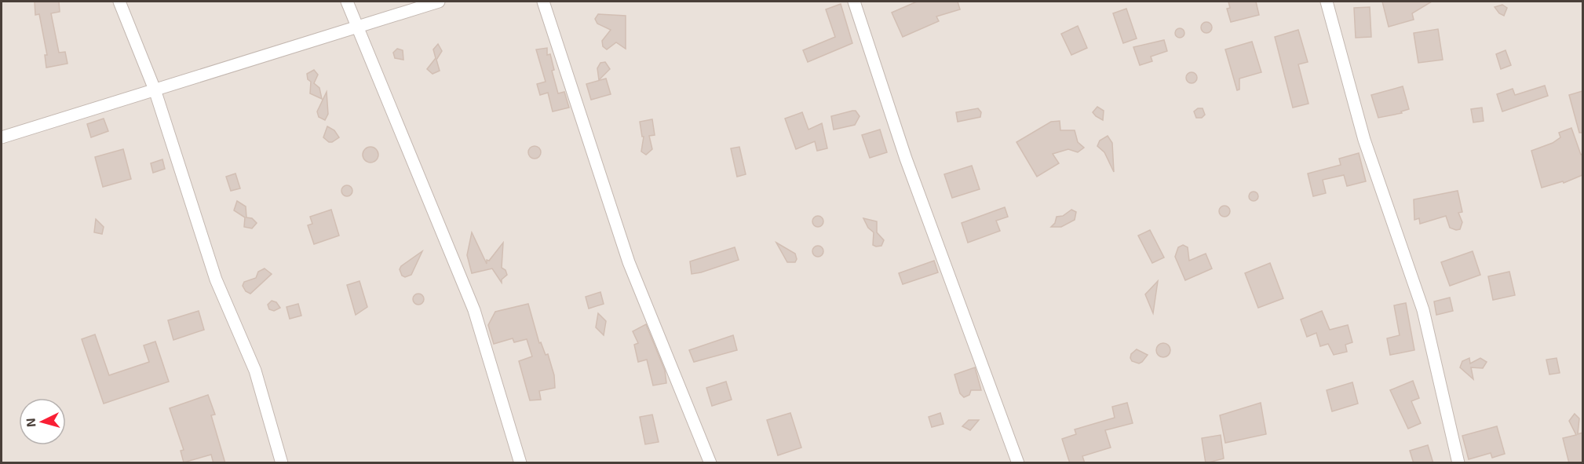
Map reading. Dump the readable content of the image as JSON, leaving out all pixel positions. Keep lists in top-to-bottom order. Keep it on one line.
{"north":"left"}
